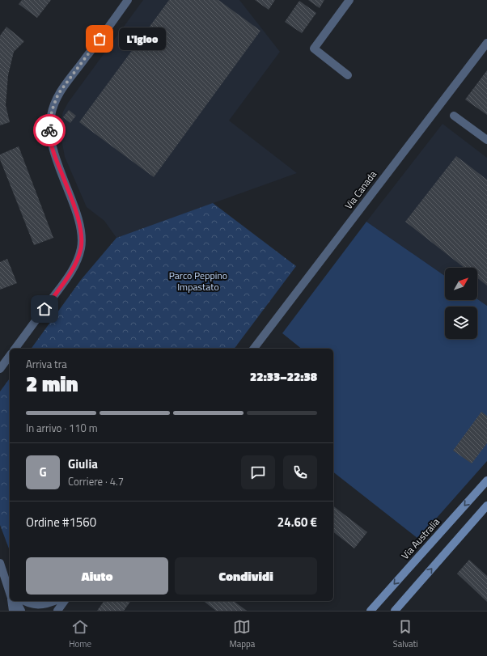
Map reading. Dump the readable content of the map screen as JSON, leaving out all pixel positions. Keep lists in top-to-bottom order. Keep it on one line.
{"streets":{"main road":["Via Australia"],"street":["Via Canada"]},"parks":["Parco Peppino Impastato"],"places":["L'Igloo"],"north":"top right","page":{"bubble":"L'Igloo","heading":["2 min","Arriva tra","22:33–22:38"],"panel":["Giulia","Corriere · 4.7","Ordine #1560","24.60 €"],"bar":"In arrivo · 110 m","round":"G","buttons":["Aiuto","Condividi"],"tabs":["Home","Mappa","Salvati"]}}
